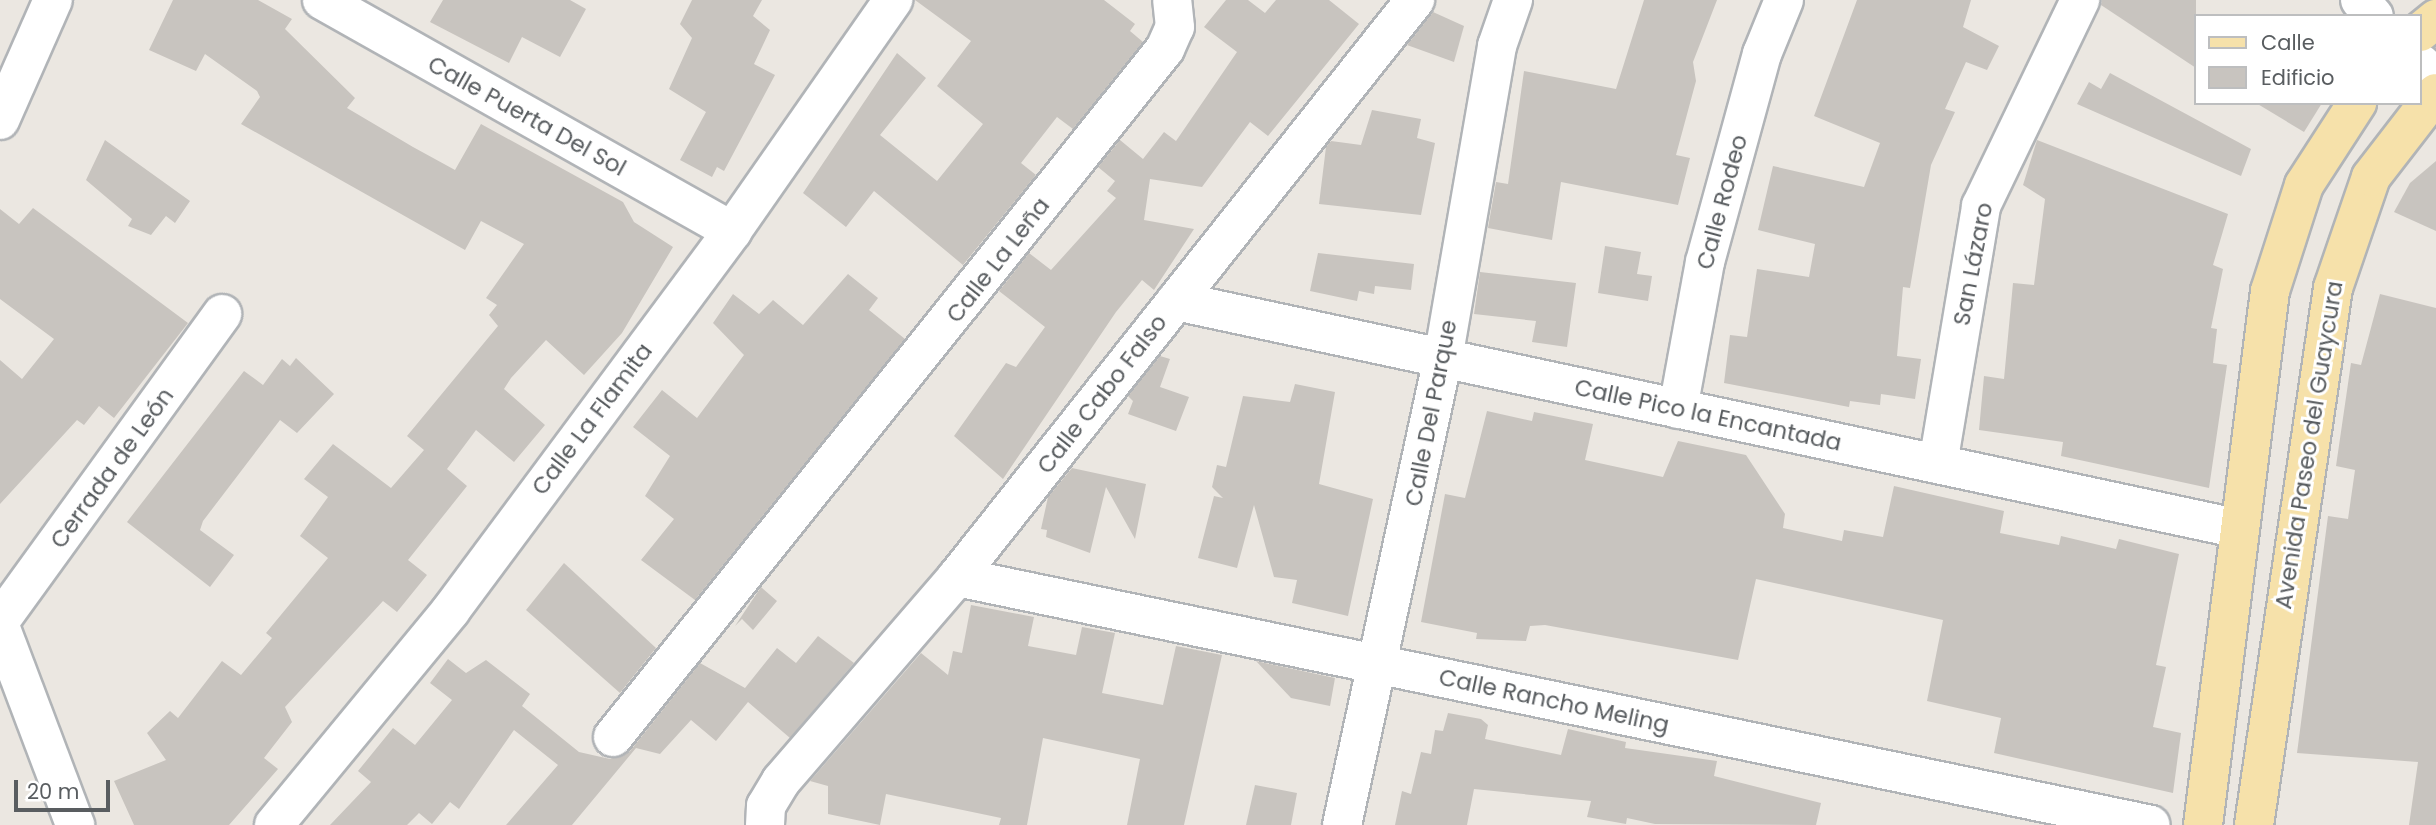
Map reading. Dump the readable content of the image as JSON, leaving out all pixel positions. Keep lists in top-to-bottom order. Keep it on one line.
{"streets":{"main road":["Avenida Paseo del Guaycura"],"street":["Calle Puerta Del Sol","Calle Rodeo","Calle La Leña","San Lázaro","Calle Cabo Falso","Calle Del Parque","Calle Pico la Encantada","Calle La Flamita","Cerrada de León","Calle Rancho Meling"]},"crossings":[["Calle Puerta Del Sol","Calle La Flamita"],["Calle Rodeo","Calle Pico la Encantada"],["San Lázaro","Calle Pico la Encantada"],["Calle Cabo Falso","Calle Pico la Encantada"],["Calle Cabo Falso","Calle Rancho Meling"],["Calle Del Parque","Calle Pico la Encantada"],["Calle Del Parque","Calle Rancho Meling"]],"legend":["Calle","Edificio"],"scale_bar":"20 m"}
